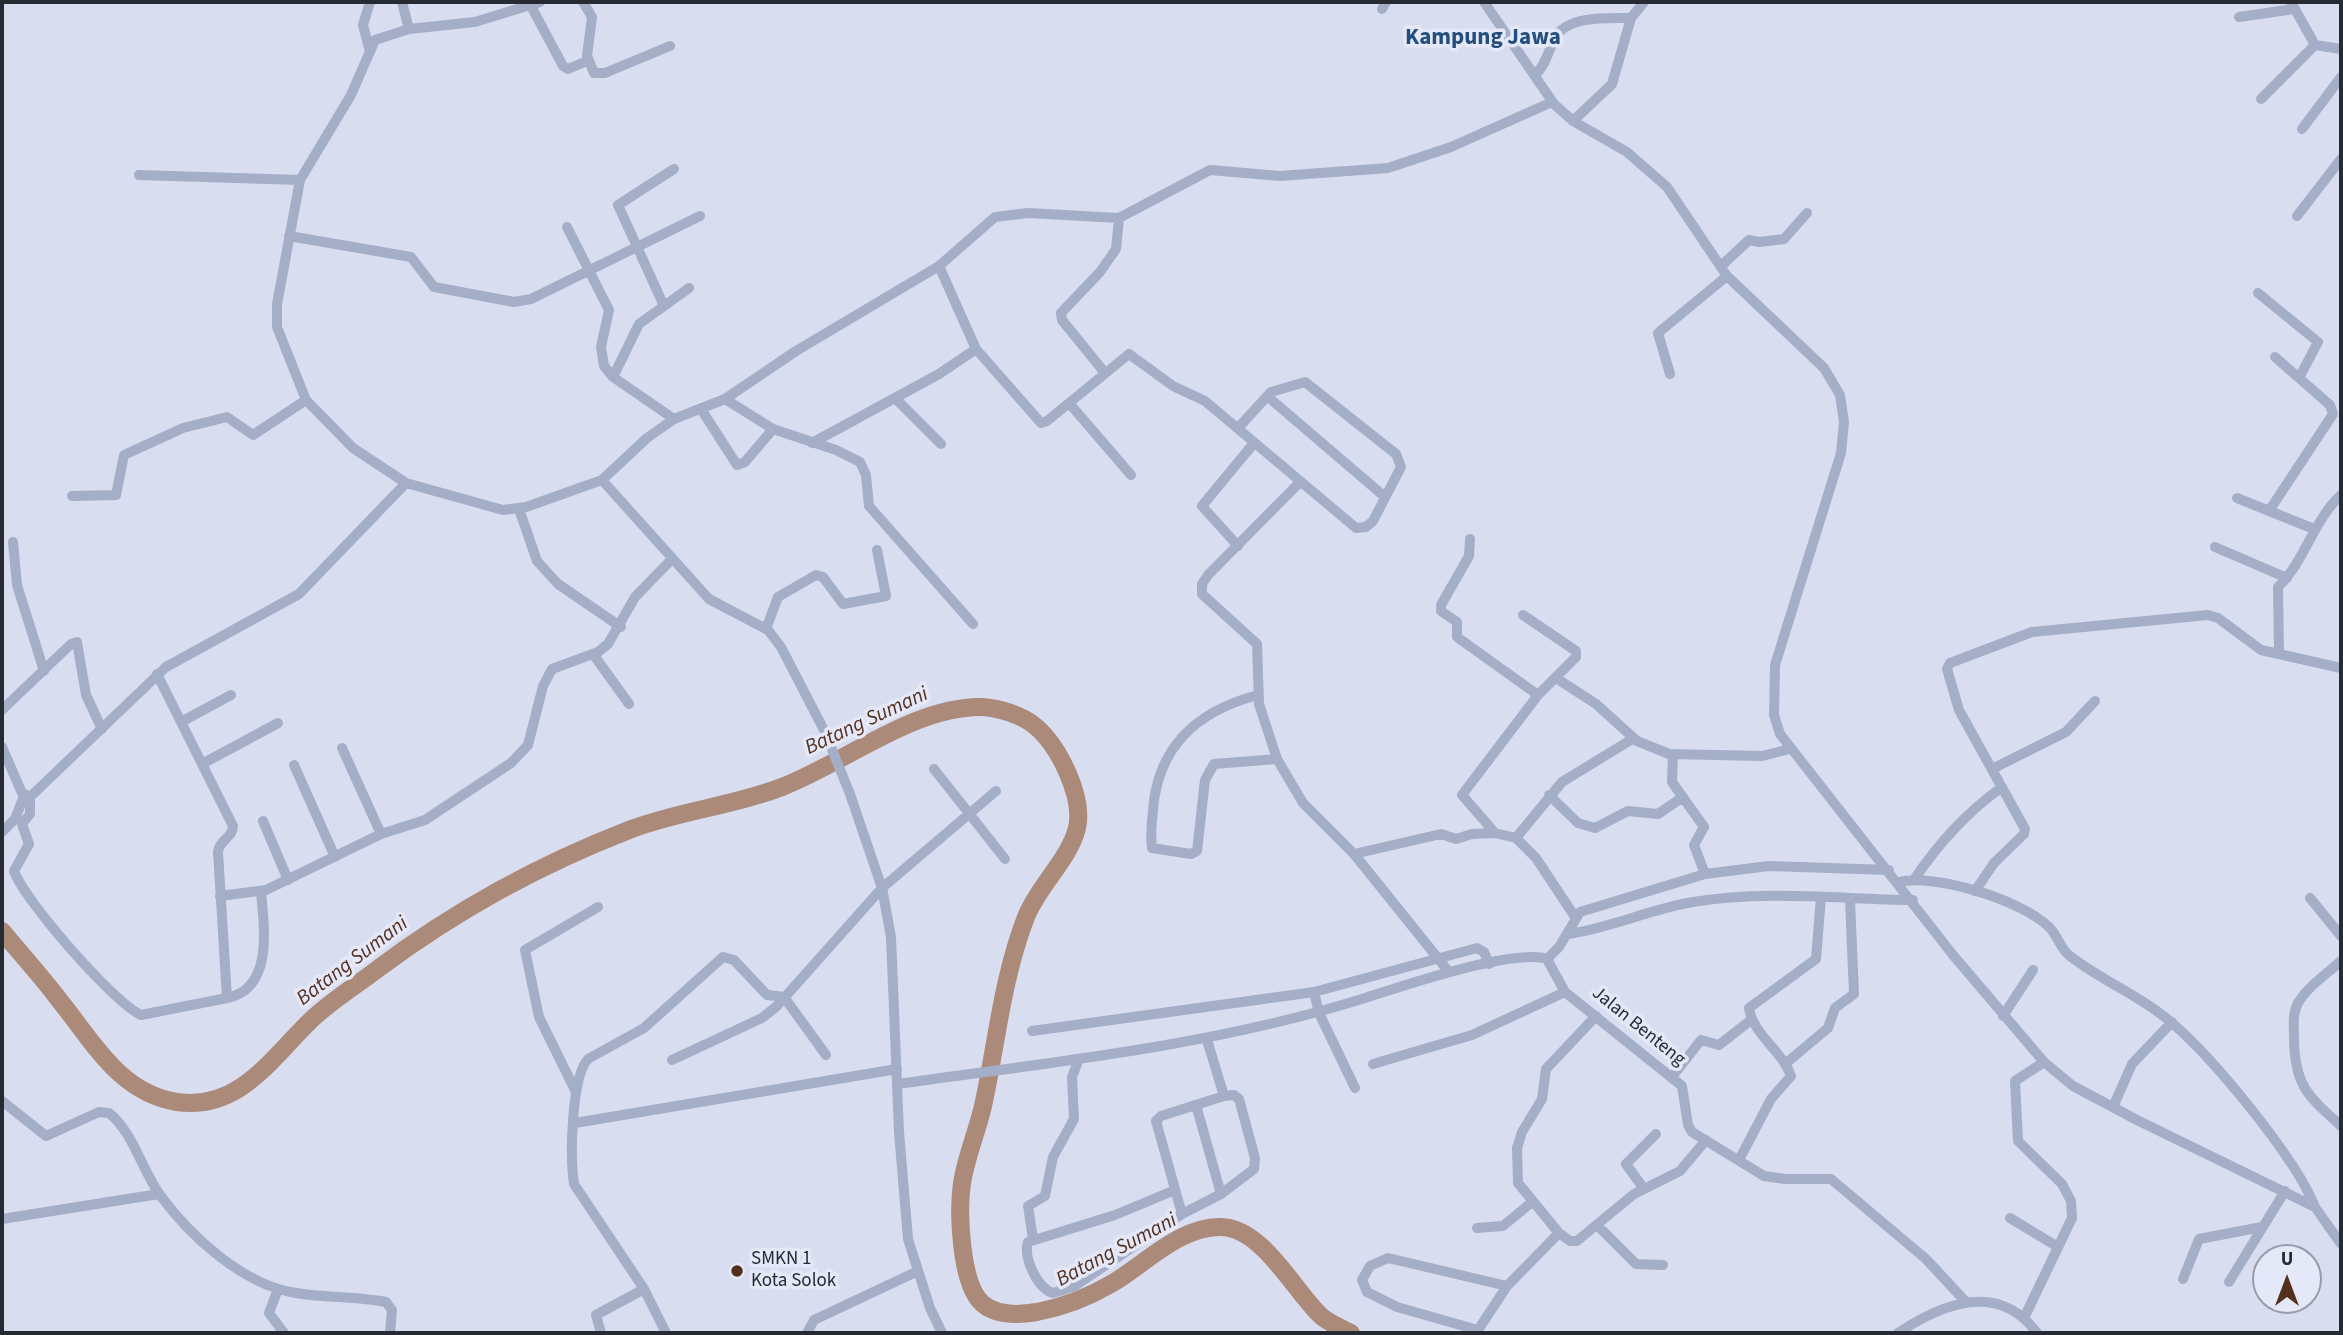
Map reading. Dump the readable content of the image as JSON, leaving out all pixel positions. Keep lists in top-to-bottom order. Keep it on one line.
{"streets":{"street":["Jalan Benteng"]},"districts":["Kampung Jawa"],"water":["Batang Sumani"],"places":["SMKN 1 Kota Solok"],"north":"top"}
